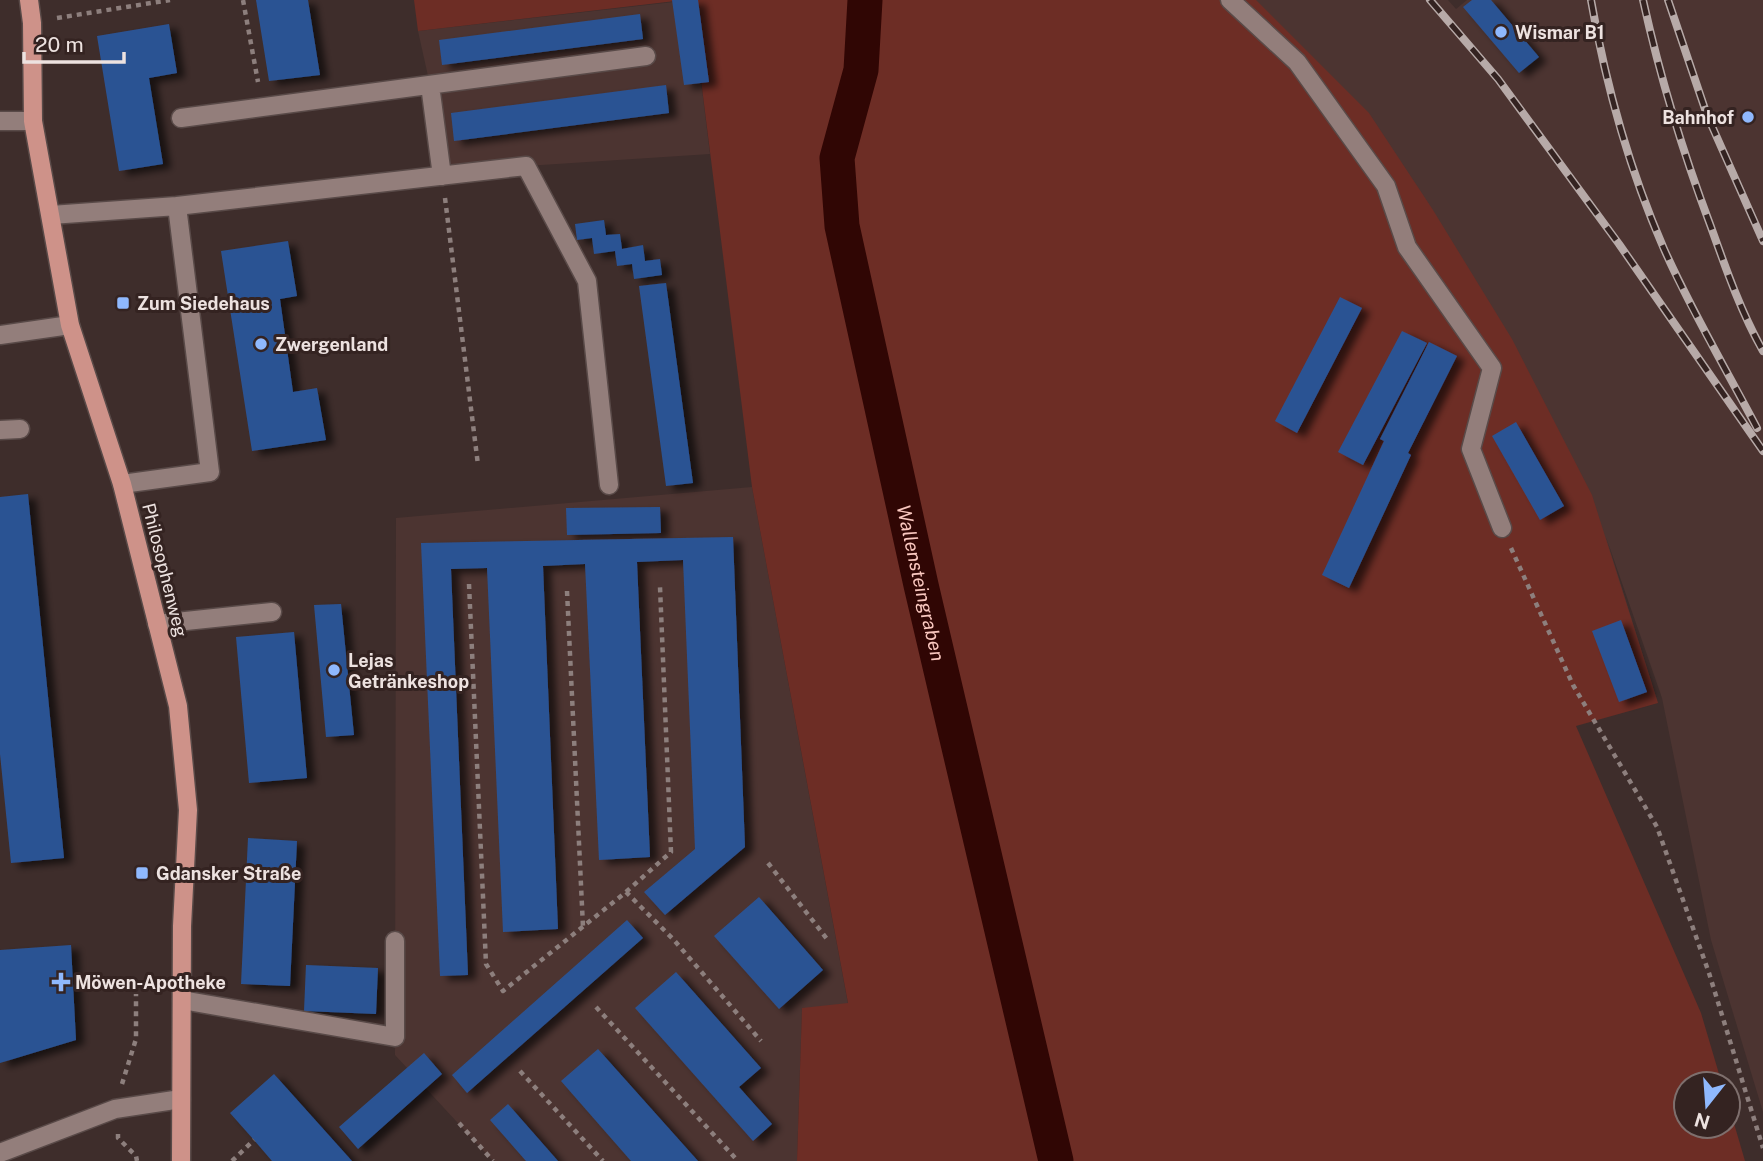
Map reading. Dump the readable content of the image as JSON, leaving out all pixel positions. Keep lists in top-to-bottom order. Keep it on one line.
{"streets":{"main road":["Philosophenweg"]},"water":["Wallensteingraben"],"places":{"other":["Wismar B1","Bahnhof","Zwergenland","Lejas Getränkeshop"],"transit":["Zum Siedehaus","Gdansker Straße"],"health":["Möwen-Apotheke"]},"scale_bar":"20 m","north":"bottom"}
